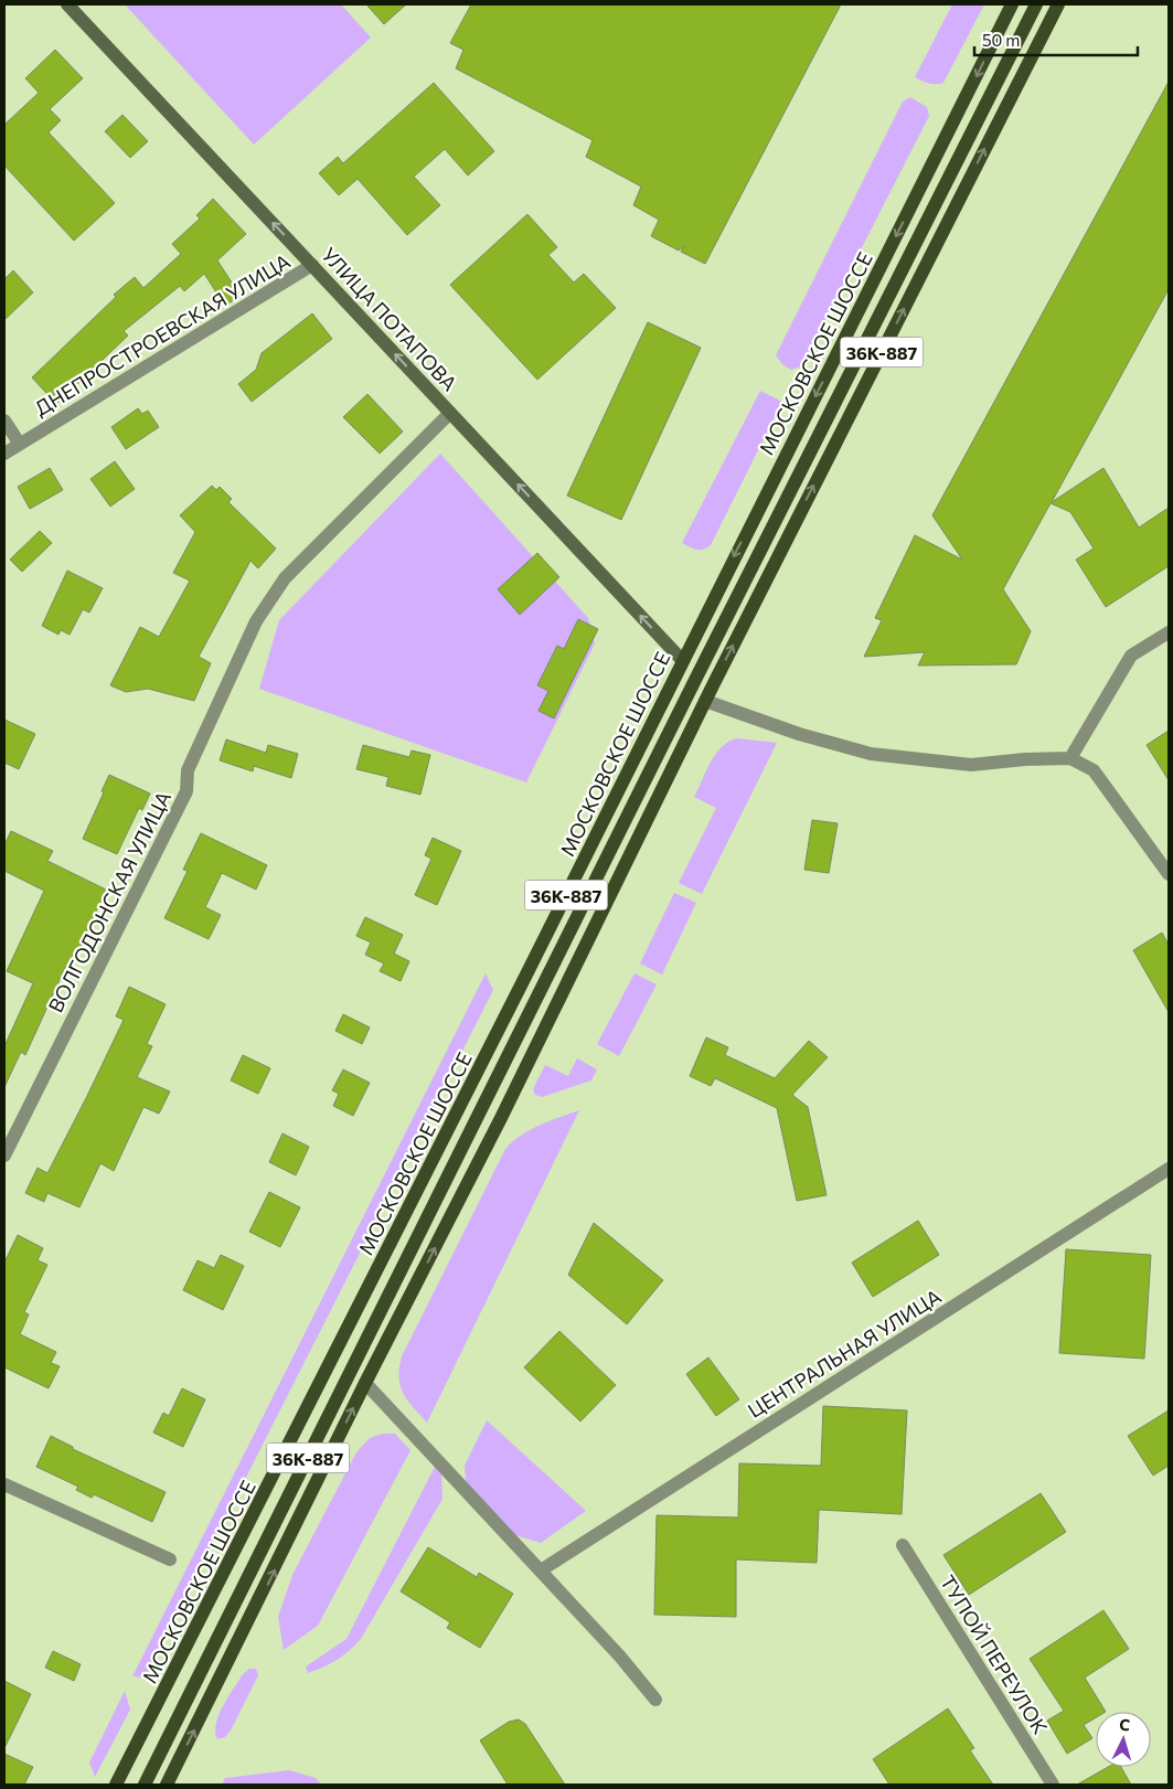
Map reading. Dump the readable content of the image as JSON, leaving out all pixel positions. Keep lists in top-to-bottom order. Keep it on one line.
{"streets":{"main road":["36К-887","МОСКОВСКОЕ ШОССЕ"],"street":["УЛИЦА ПОТАПОВА","ДНЕПРОСТРОЕВСКАЯ УЛИЦА","ВОЛГОДОНСКАЯ УЛИЦА","ЦЕНТРАЛЬНАЯ УЛИЦА","ТУПОЙ ПЕРЕУЛОК"]},"crossings":[["УЛИЦА ПОТАПОВА","ДНЕПРОСТРОЕВСКАЯ УЛИЦА"],["УЛИЦА ПОТАПОВА","МОСКОВСКОЕ ШОССЕ"],["УЛИЦА ПОТАПОВА","ВОЛГОДОНСКАЯ УЛИЦА"]],"one_way":["УЛИЦА ПОТАПОВА"],"scale_bar":"50 m","north":"top"}
